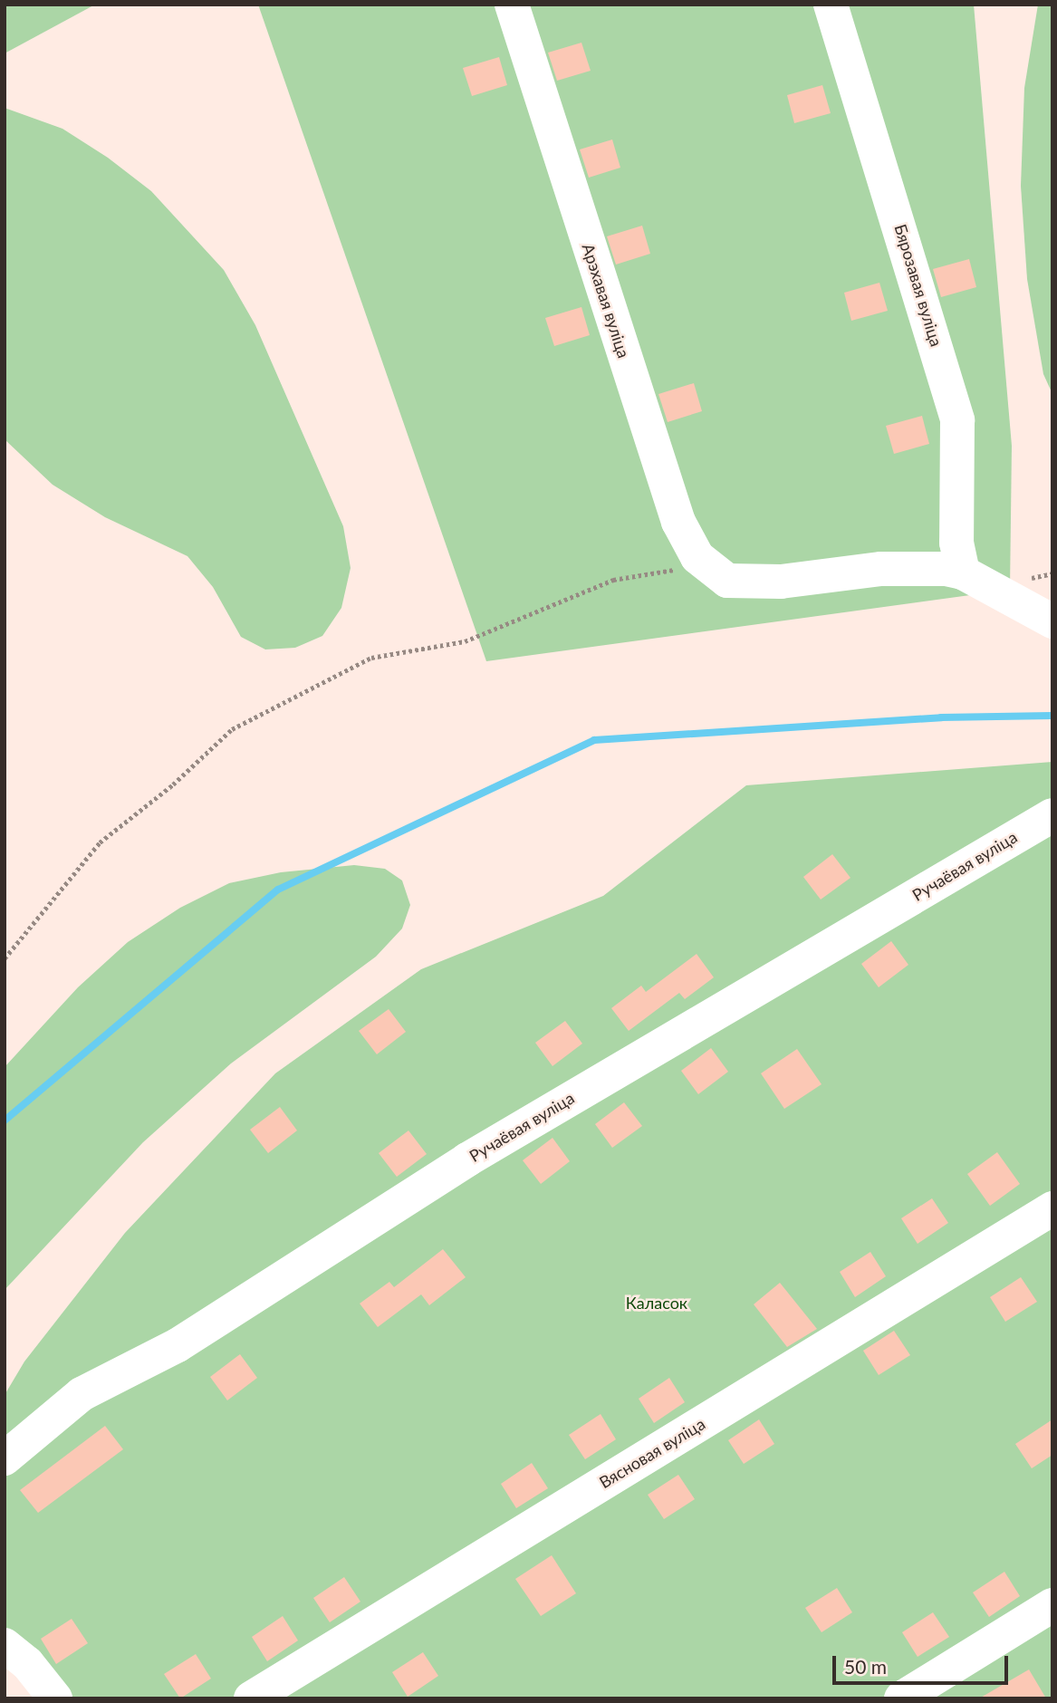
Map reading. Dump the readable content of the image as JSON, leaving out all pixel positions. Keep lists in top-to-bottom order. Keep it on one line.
{"streets":{"street":["Бярозавая вуліца","Арэхавая вуліца","Ручаёвая вуліца","Вясновая вуліца"]},"parks":["Каласок"],"scale_bar":"50 m"}
